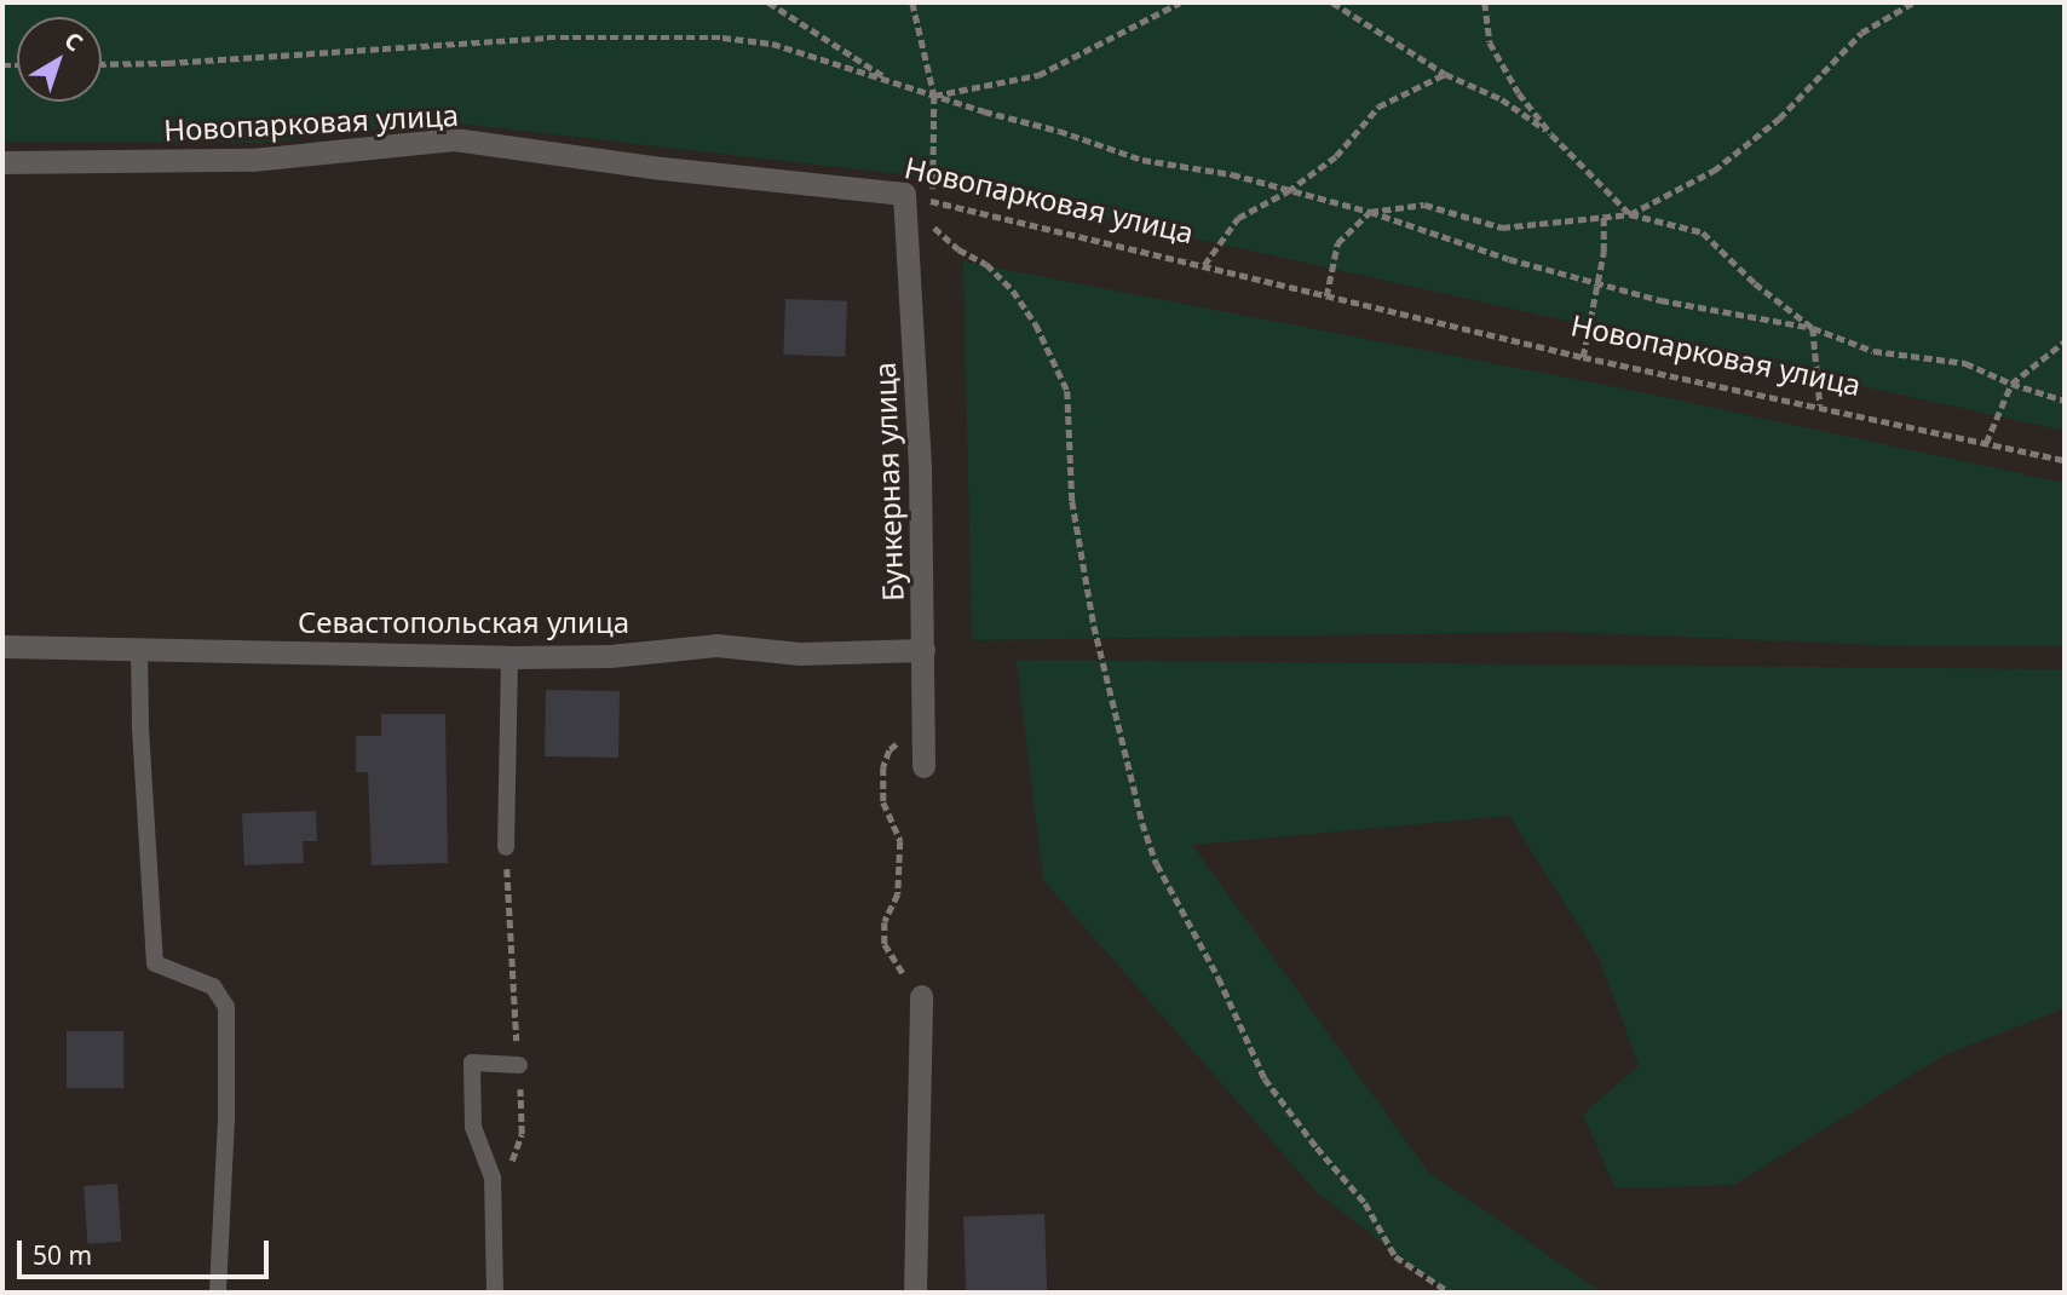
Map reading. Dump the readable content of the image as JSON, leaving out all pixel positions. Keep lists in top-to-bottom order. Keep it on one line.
{"streets":{"street":["Новопарковая улица","Бункерная улица","Севастопольская улица"]},"crossings":[["Новопарковая улица","Бункерная улица"],["Бункерная улица","Севастопольская улица"]],"scale_bar":"50 m","north":"top right"}
